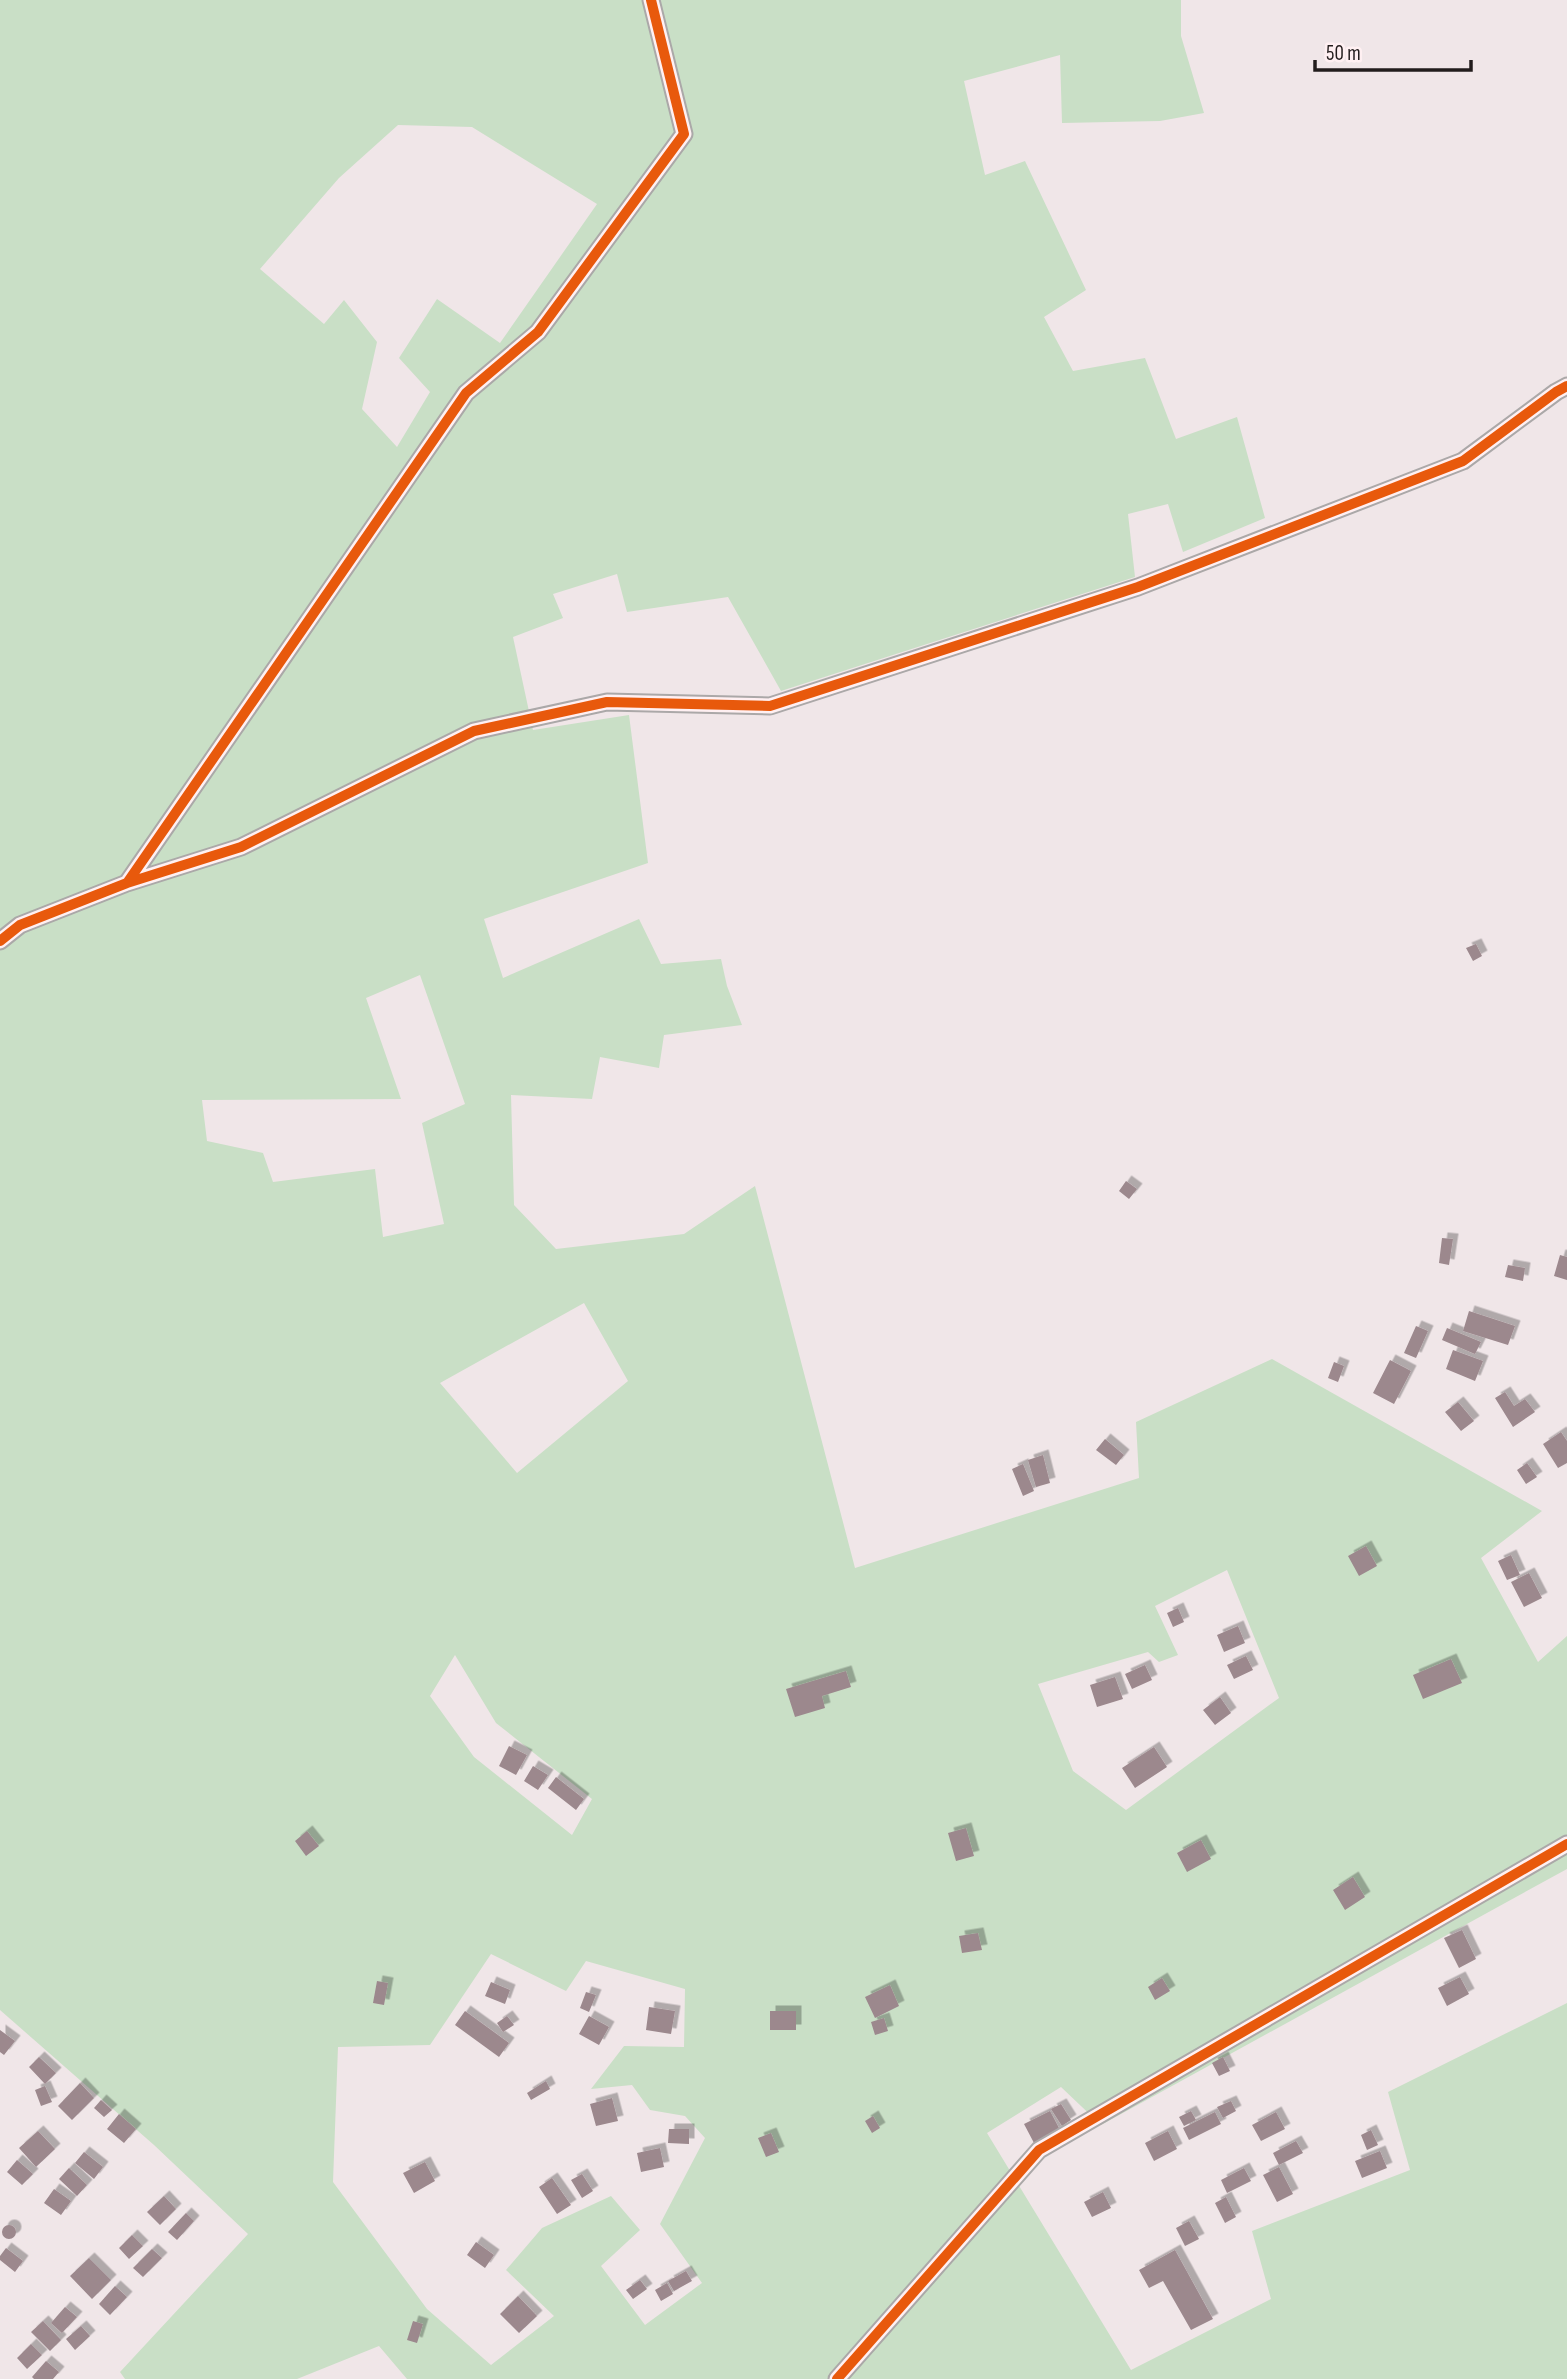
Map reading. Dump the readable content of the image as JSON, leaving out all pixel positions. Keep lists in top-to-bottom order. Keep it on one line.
{"scale_bar":"50 m"}
